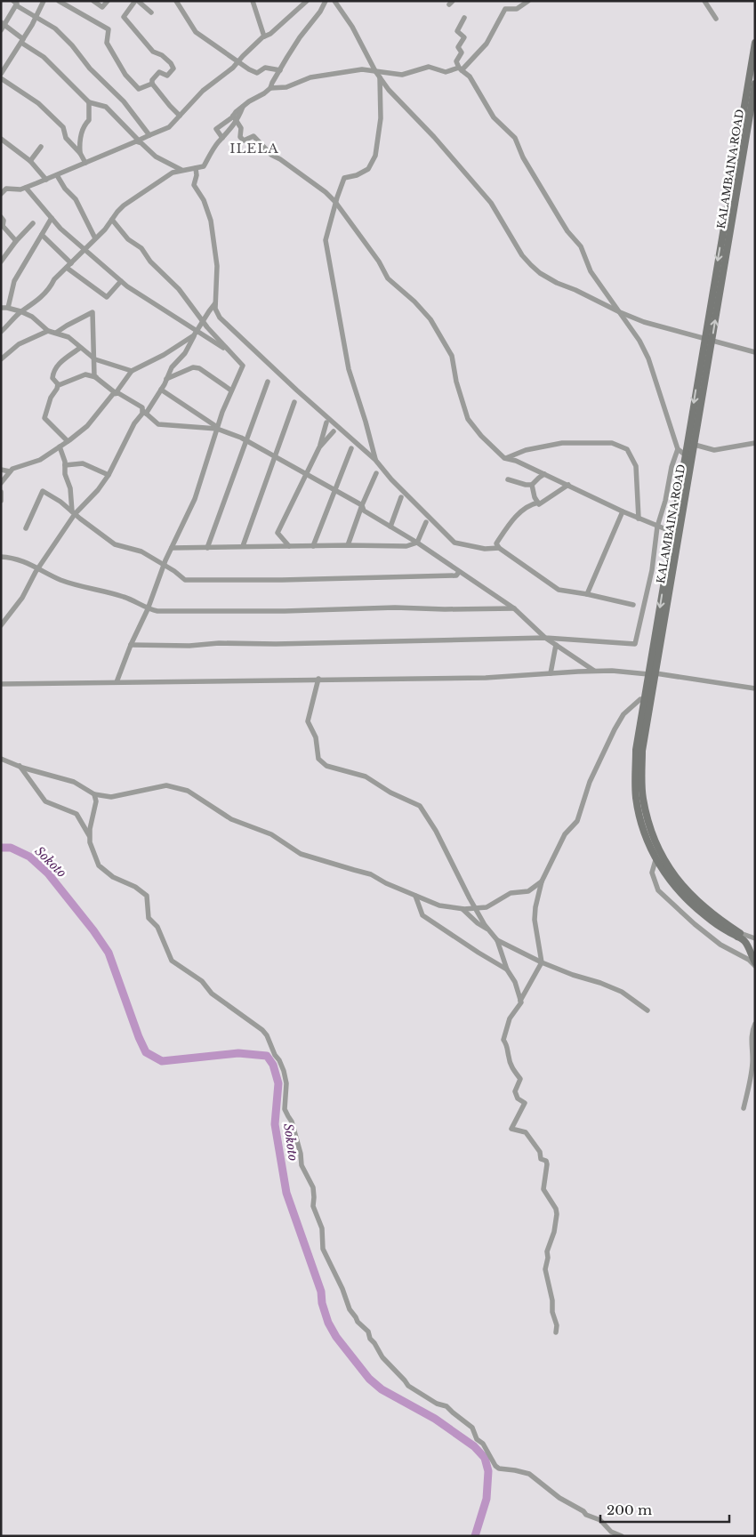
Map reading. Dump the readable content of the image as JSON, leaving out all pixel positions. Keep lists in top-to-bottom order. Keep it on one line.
{"streets":{"main road":["KALAMBAINA ROAD"]},"districts":["ILELA"],"water":["Sokoto"],"scale_bar":"200 m"}
